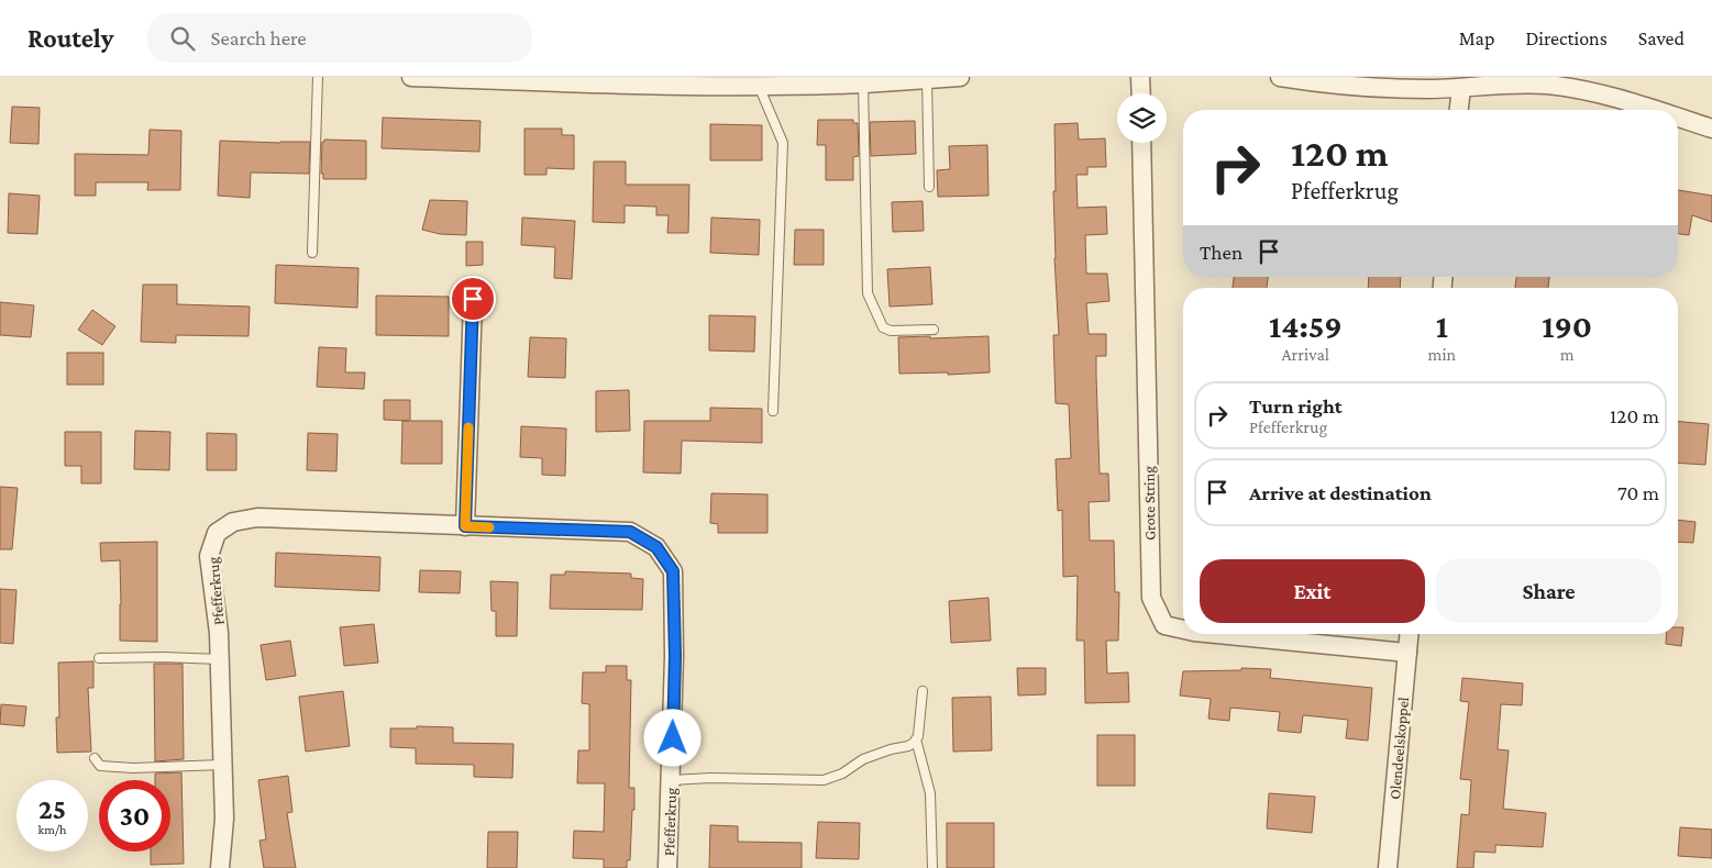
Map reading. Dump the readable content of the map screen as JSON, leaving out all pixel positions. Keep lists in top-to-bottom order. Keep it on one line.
{"streets":{"street":["Grote String","Pfefferkrug","Olendeelskoppel"]},"crossings":[["Grote String","Olendeelskoppel"]],"page":{"header":"Routely","search":"Search here","nav":["Map","Directions","Saved"],"turn":["120 m","Pfefferkrug"],"then":"Then","eta":["14:59","Arrival","1","min","190","m"],"list":[{"name":"Turn right","note":"Pfefferkrug","value":"120 m"},{"name":"Arrive at destination","value":"70 m"}],"buttons":["Exit","Share"],"speed":"25 km/h","limit":"30"}}
